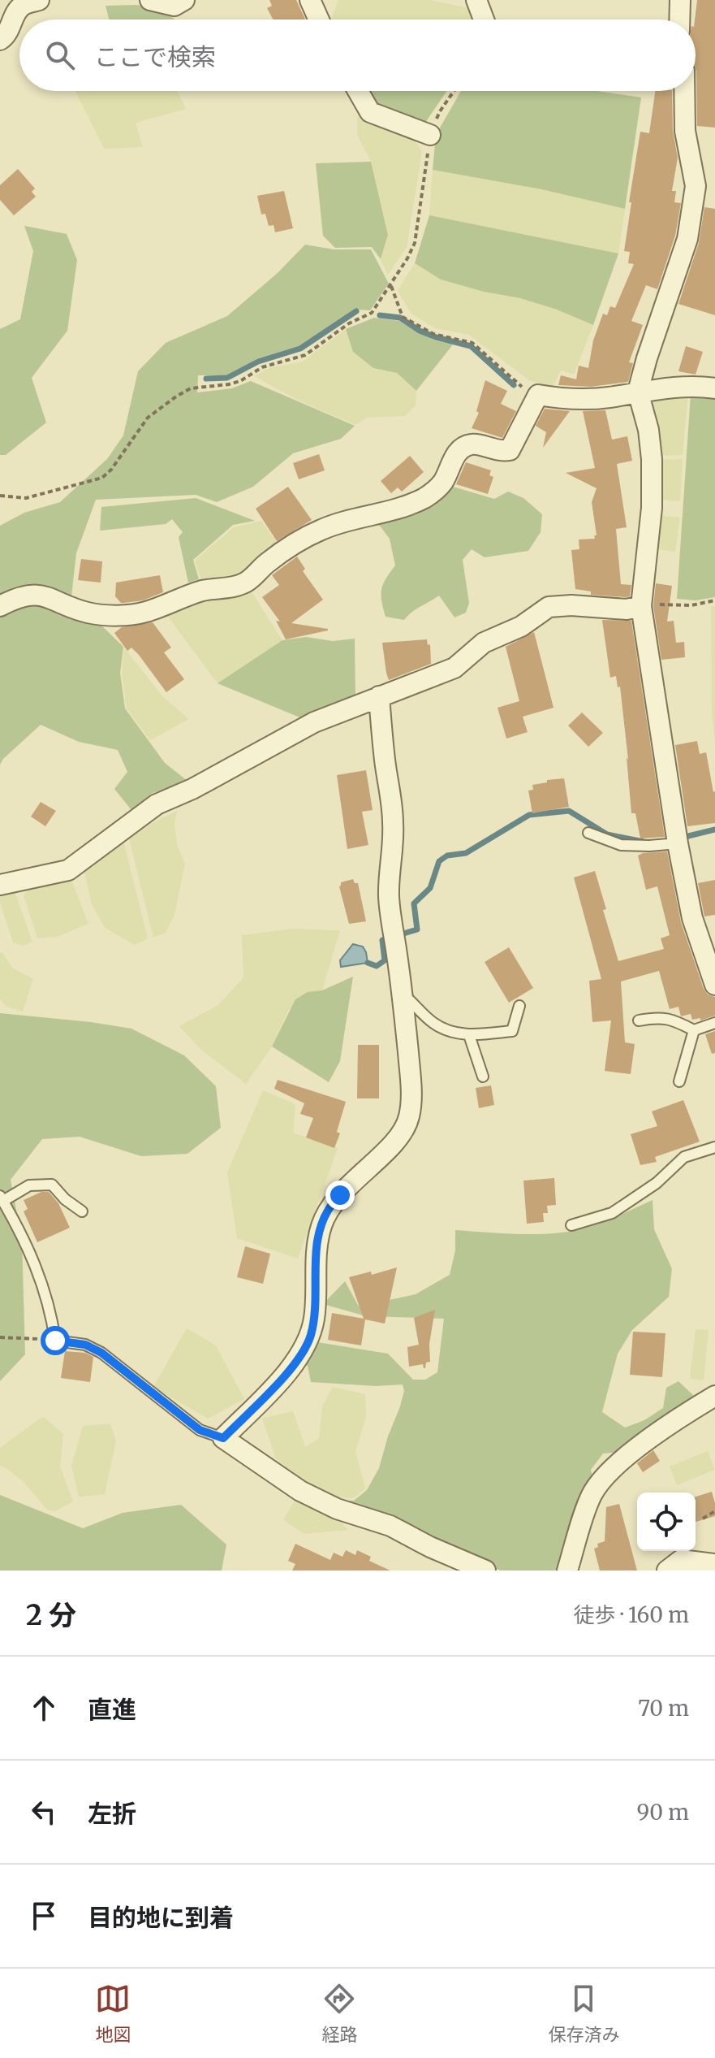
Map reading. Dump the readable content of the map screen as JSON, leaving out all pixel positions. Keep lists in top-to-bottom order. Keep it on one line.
{"page":{"search":"ここで検索","heading":["2 分","徒歩 · 160 m"],"list":[["直進","70 m"],["左折","90 m"],"目的地に到着"],"nav":["地図","経路","保存済み"]}}
